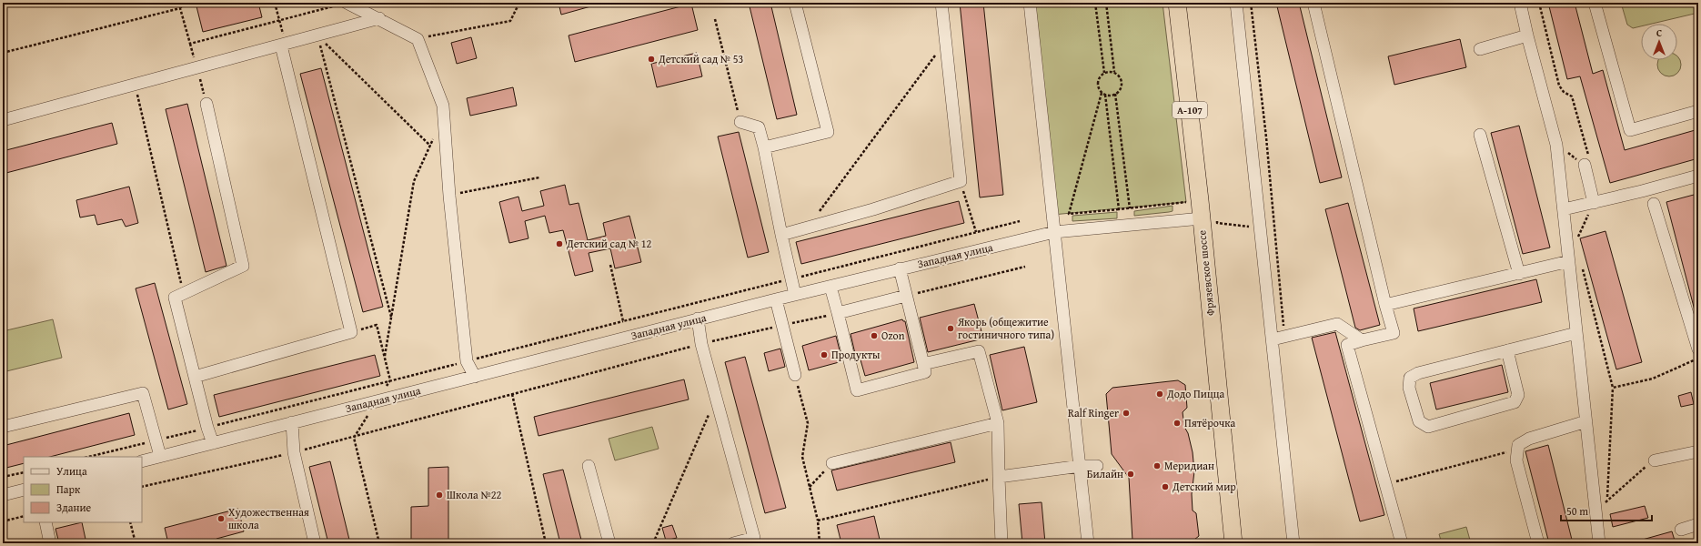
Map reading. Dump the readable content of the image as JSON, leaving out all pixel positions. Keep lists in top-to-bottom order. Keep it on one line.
{"streets":{"highway":["А-107","Фрязевское шоссе"],"street":["Западная улица"]},"crossings":[["Западная улица","Фрязевское шоссе"]],"places":["Детский сад № 53","Детский сад № 12","Якорь (общежитие гостиничного типа)","Ozon","Продукты","Додо Пицца","Ralf Ringer","Пятёрочка","Меридиан","Билайн","Детский мир","Школа №22","Художественная школа"],"legend":["Улица","Парк","Здание"],"scale_bar":"50 m","north":"top"}
